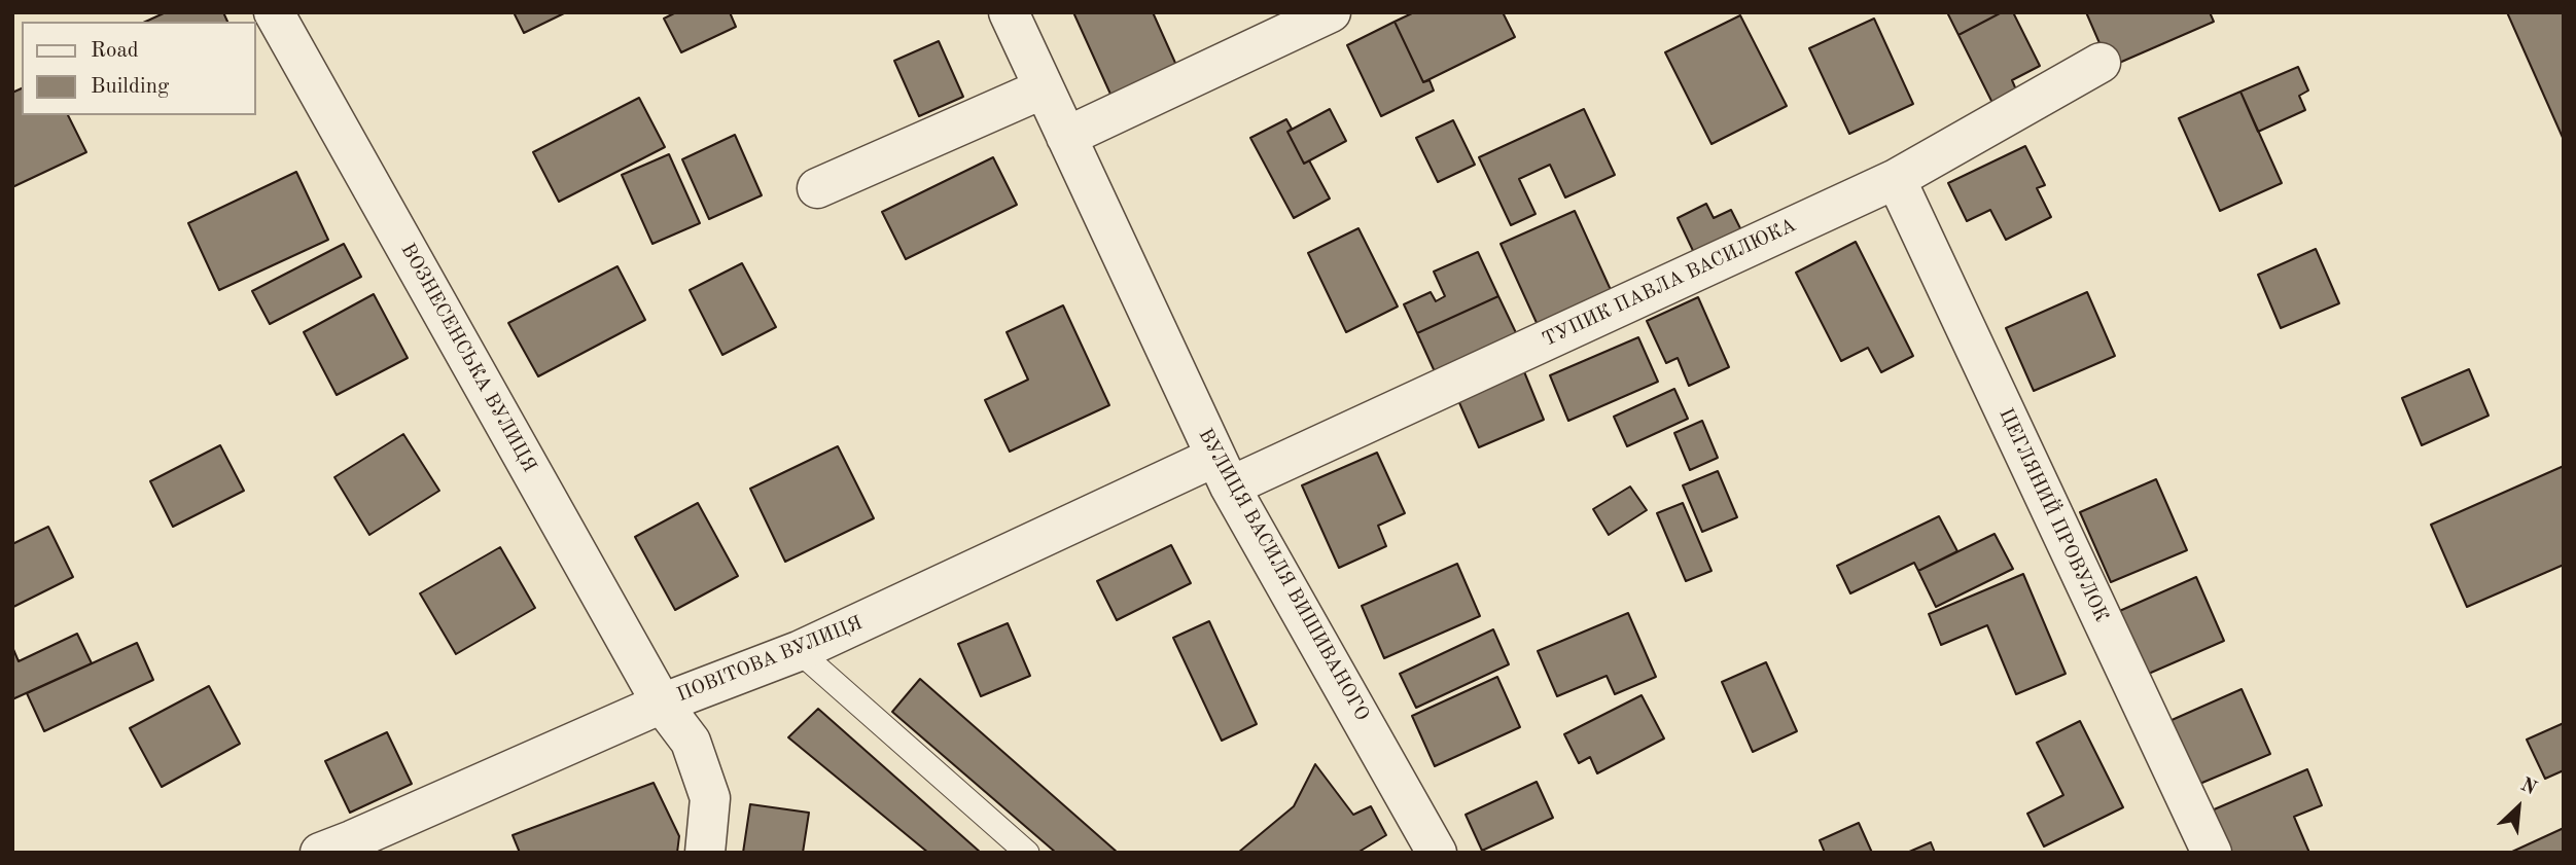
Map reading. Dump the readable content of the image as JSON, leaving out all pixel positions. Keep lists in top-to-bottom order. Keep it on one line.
{"streets":{"street":["ТУПИК ПАВЛА ВАСИЛЮКА","ВОЗНЕСЕНСЬКА ВУЛИЦЯ","ЦЕГЛЯНИЙ ПРОВУЛОК","ВУЛИЦЯ ВАСИЛЯ ВИШИВАНОГО","ПОВІТОВА ВУЛИЦЯ"]},"crossings":[["ТУПИК ПАВЛА ВАСИЛЮКА","ЦЕГЛЯНИЙ ПРОВУЛОК"],["ТУПИК ПАВЛА ВАСИЛЮКА","ВУЛИЦЯ ВАСИЛЯ ВИШИВАНОГО"],["ТУПИК ПАВЛА ВАСИЛЮКА","ПОВІТОВА ВУЛИЦЯ"],["ВОЗНЕСЕНСЬКА ВУЛИЦЯ","ПОВІТОВА ВУЛИЦЯ"],["ВУЛИЦЯ ВАСИЛЯ ВИШИВАНОГО","ПОВІТОВА ВУЛИЦЯ"]],"legend":["Road","Building"],"north":"top right"}
